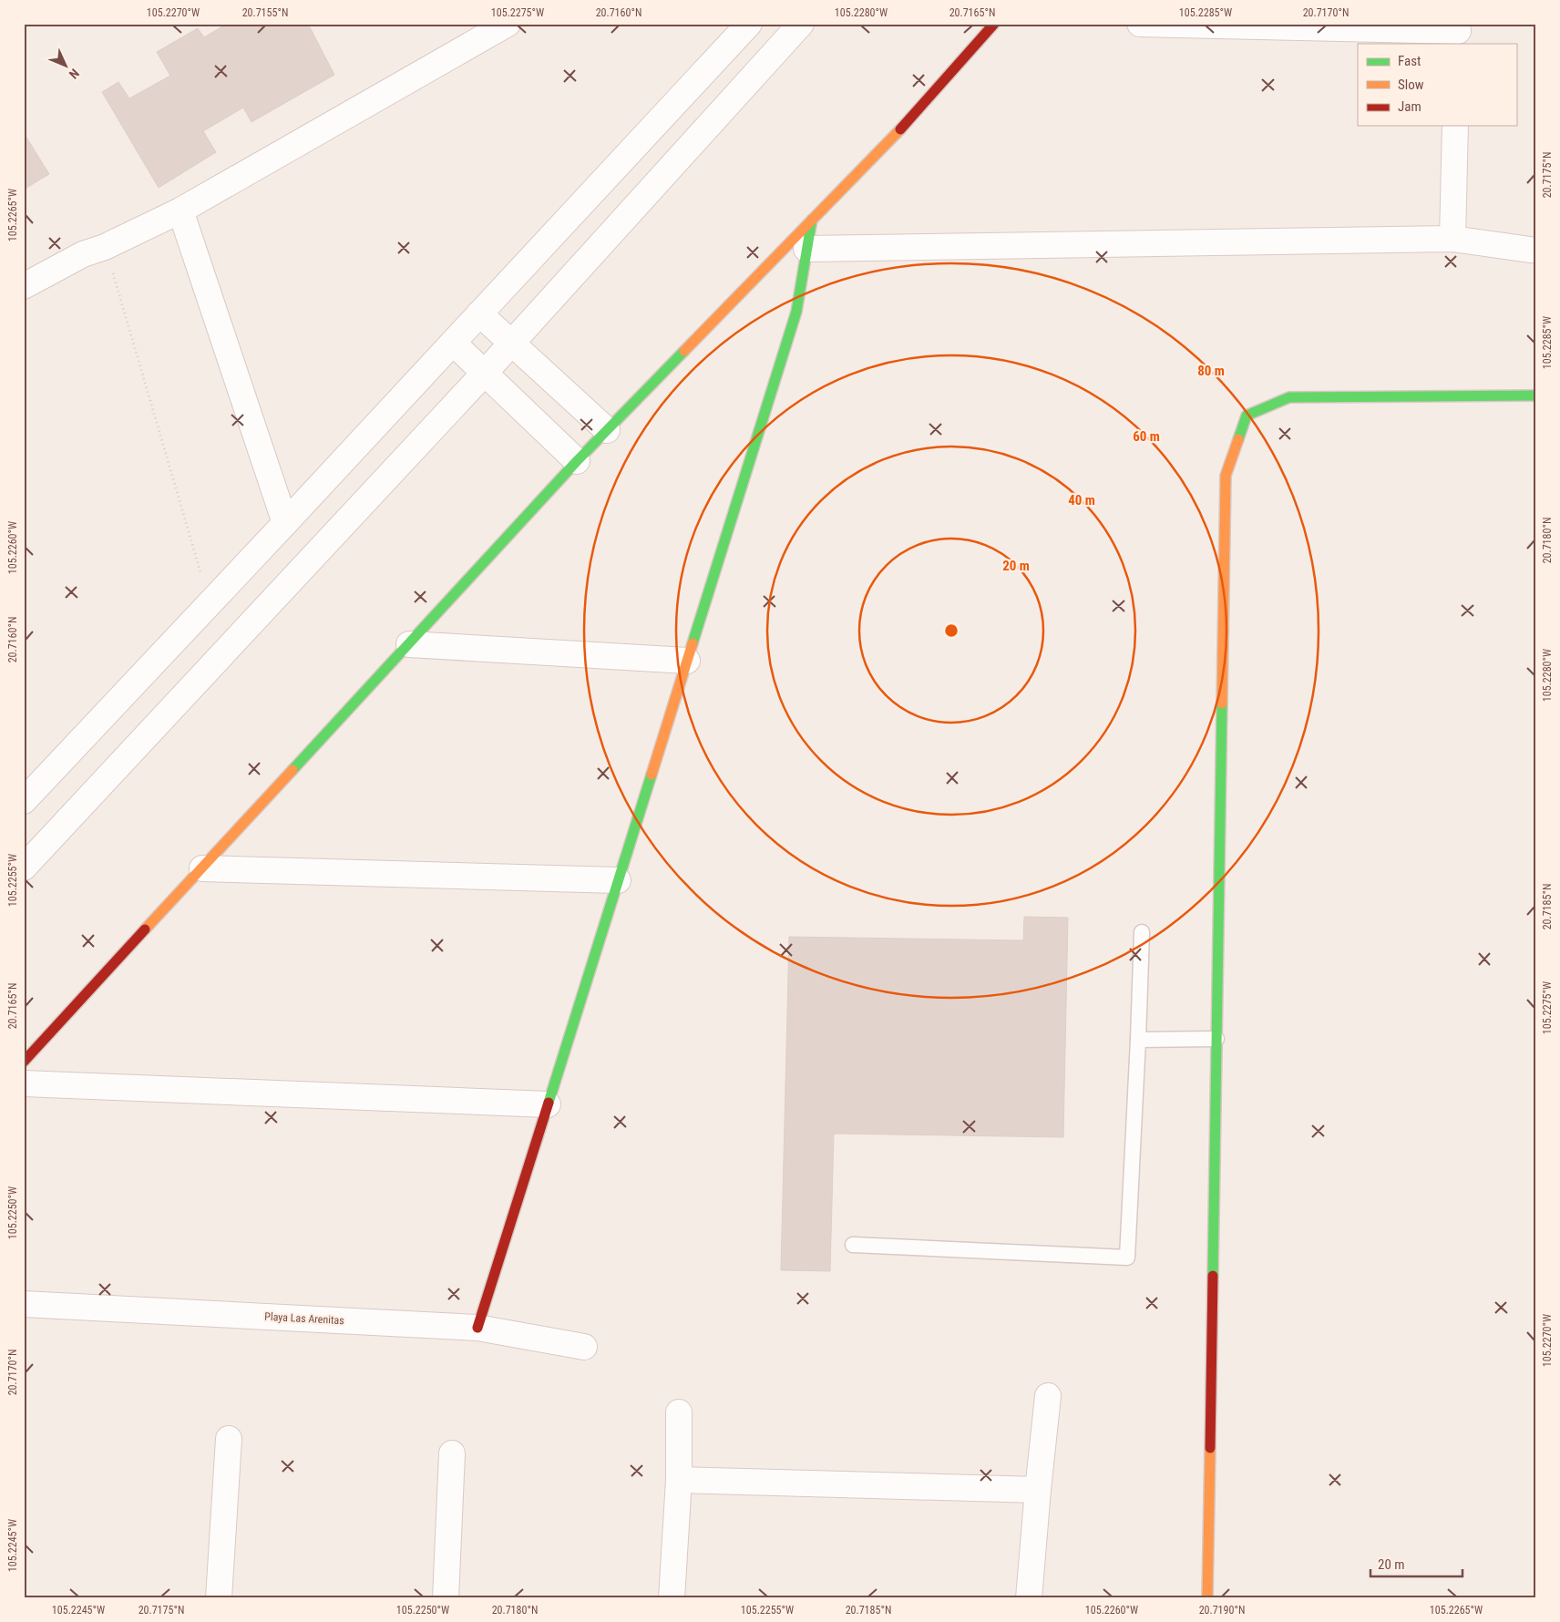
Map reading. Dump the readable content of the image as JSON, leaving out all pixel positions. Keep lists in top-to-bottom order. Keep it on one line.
{"streets":{"street":["Playa Las Arenitas"]},"legend":["Fast","Slow","Jam"],"scale_bar":"20 m","north":"bottom right","coordinates":["105.2270°W","20.7155°N","105.2275°W","20.7160°N","105.2280°W","20.7165°N","105.2285°W","20.7170°N","20.7175°N","105.2265°W","20.7180°N","105.2260°W","105.2255°W","20.7185°N","105.2250°W","105.2245°W","20.7190°N"],"rings":["80 m","60 m","40 m","20 m"]}
